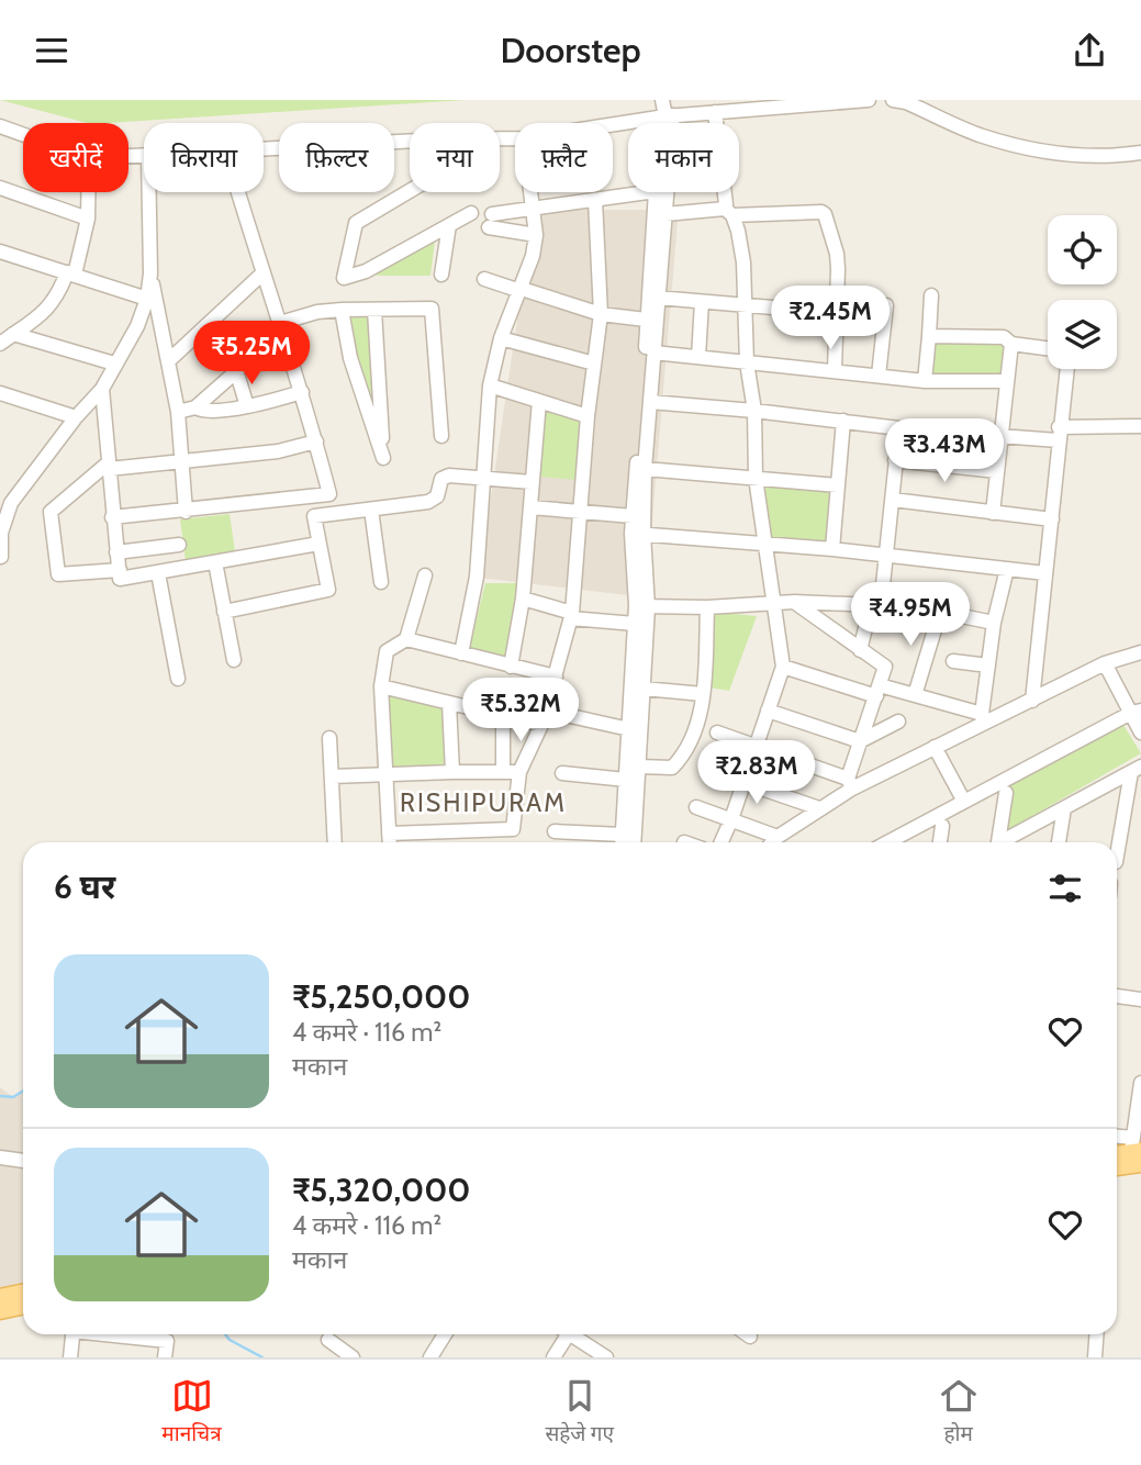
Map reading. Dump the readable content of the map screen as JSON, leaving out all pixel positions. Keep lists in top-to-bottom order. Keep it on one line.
{"districts":["RISHIPURAM"],"page":{"header":"Doorstep","chip":["खरीदें","किराया","फ़िल्टर","नया","फ़्लैट","मकान"],"price":["₹2.45M","₹5.25M","₹3.43M","₹4.95M","₹5.32M","₹2.83M"],"heading":"6 घर","list":[{"name":"₹5,250,000","note":"4 कमरे · 116 m² · मकान"},{"name":"₹5,320,000","note":"4 कमरे · 116 m² · मकान"}],"tabs":["मानचित्र","सहेजे गए","होम"]}}
